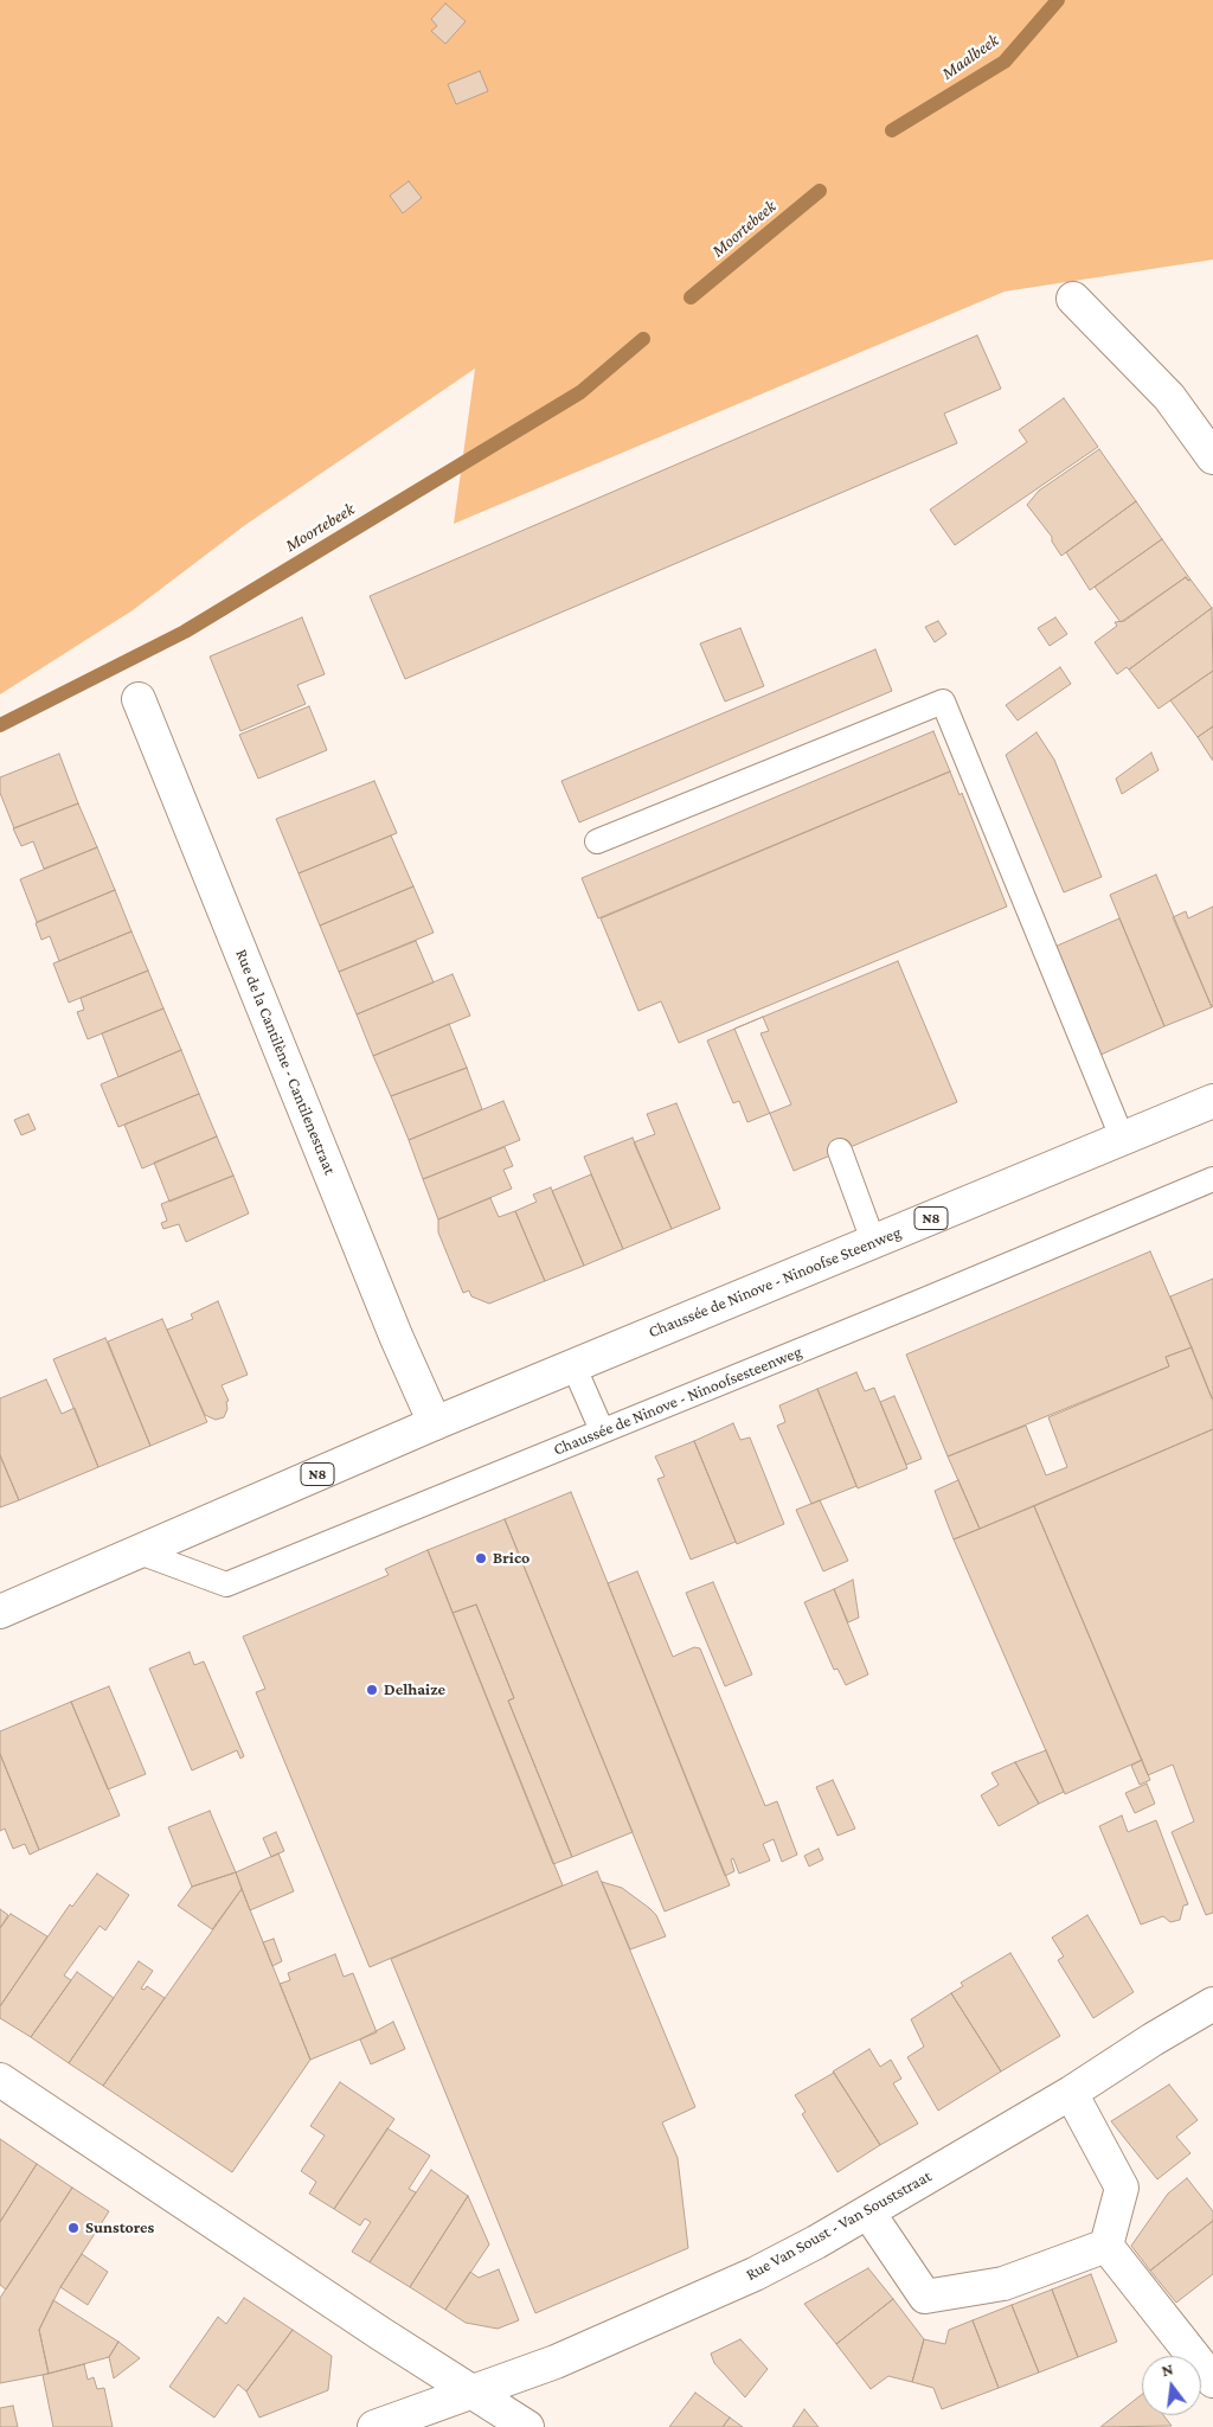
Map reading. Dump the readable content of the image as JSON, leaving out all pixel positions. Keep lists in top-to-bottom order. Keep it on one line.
{"streets":{"street":["Rue de la Cantilène - Cantilenestraat","N8","Chaussée de Ninove - Ninoofse Steenweg","Rue Van Soust - Van Souststraat"],"lane":["Chaussée de Ninove - Ninoofsesteenweg"]},"crossings":[["Rue de la Cantilène - Cantilenestraat","N8"],["Rue de la Cantilène - Cantilenestraat","Chaussée de Ninove - Ninoofse Steenweg"],["N8","Chaussée de Ninove - Ninoofse Steenweg"],["N8","Chaussée de Ninove - Ninoofsesteenweg"]],"water":["Maalbeek","Moortebeek"],"places":["Brico","Delhaize","Sunstores"],"north":"top"}
